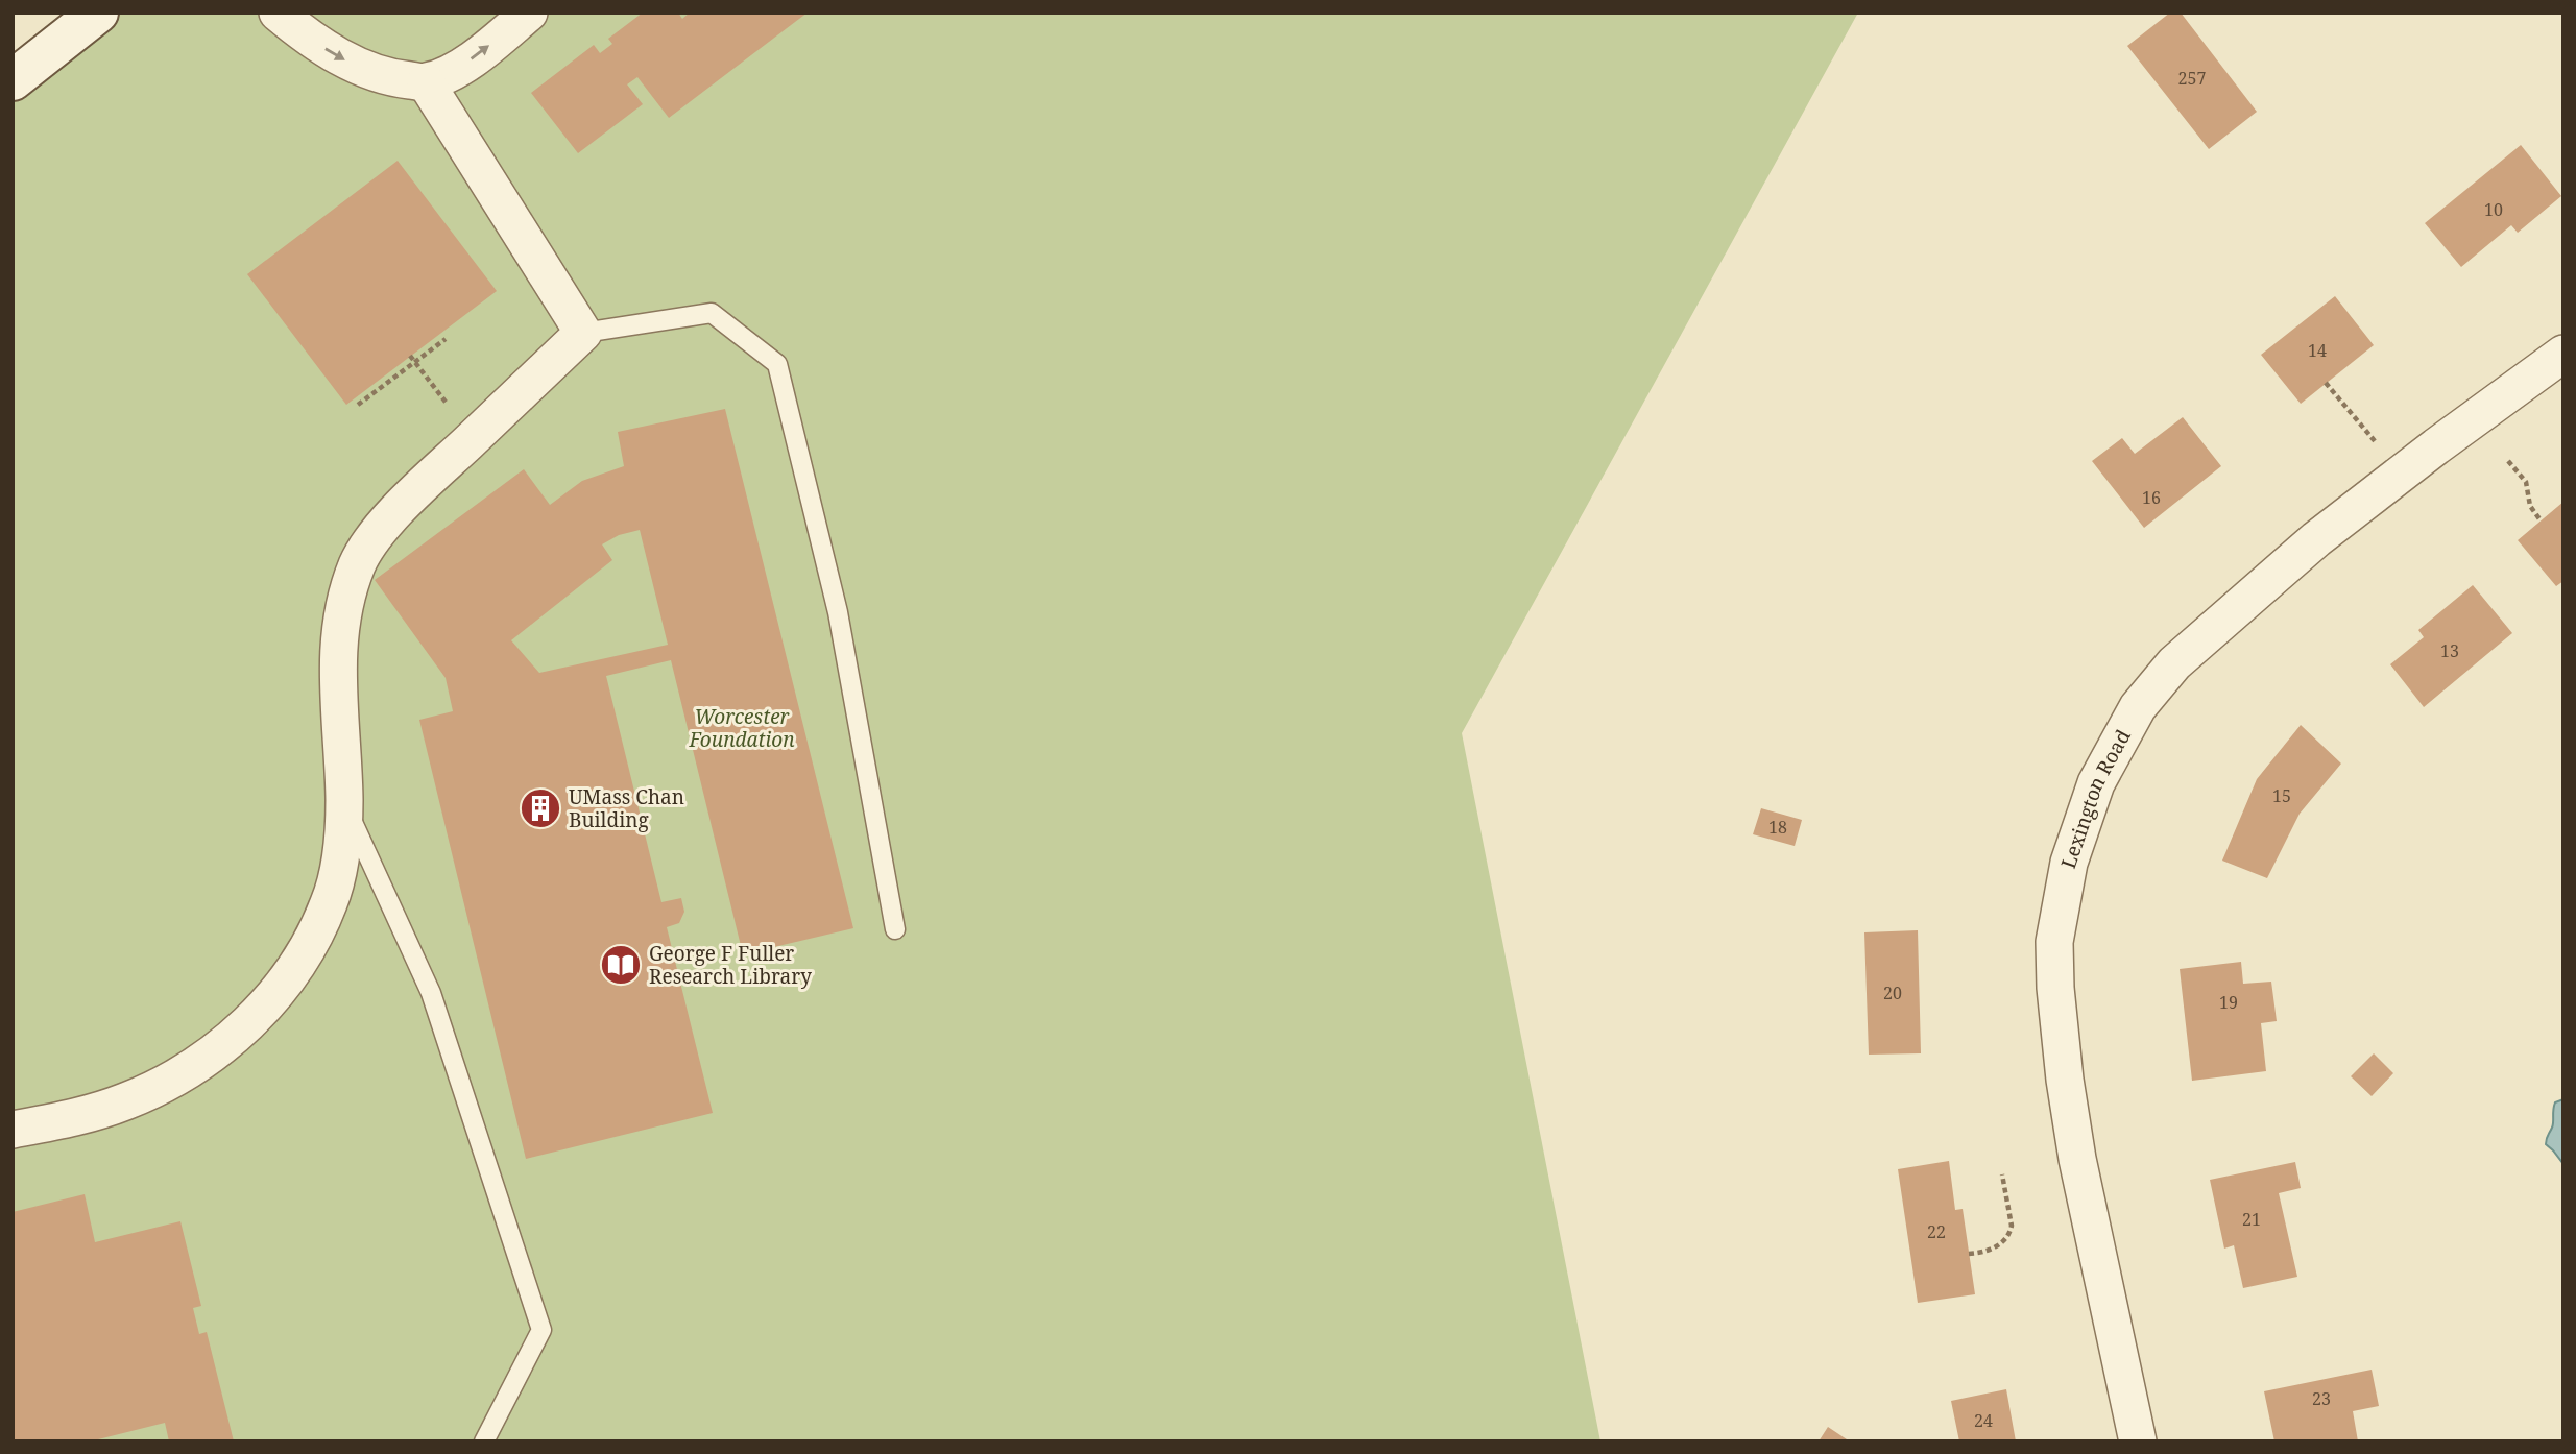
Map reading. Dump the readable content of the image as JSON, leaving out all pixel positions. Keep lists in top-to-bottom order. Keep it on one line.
{"streets":{"street":["Lexington Road"]},"parks":["Worcester Foundation"],"places":{"building":["UMass Chan Building"],"library":["George F Fuller Research Library"]},"house_numbers":["257","10","14","16","13","15","18","20","19","21","22","23","24"]}
